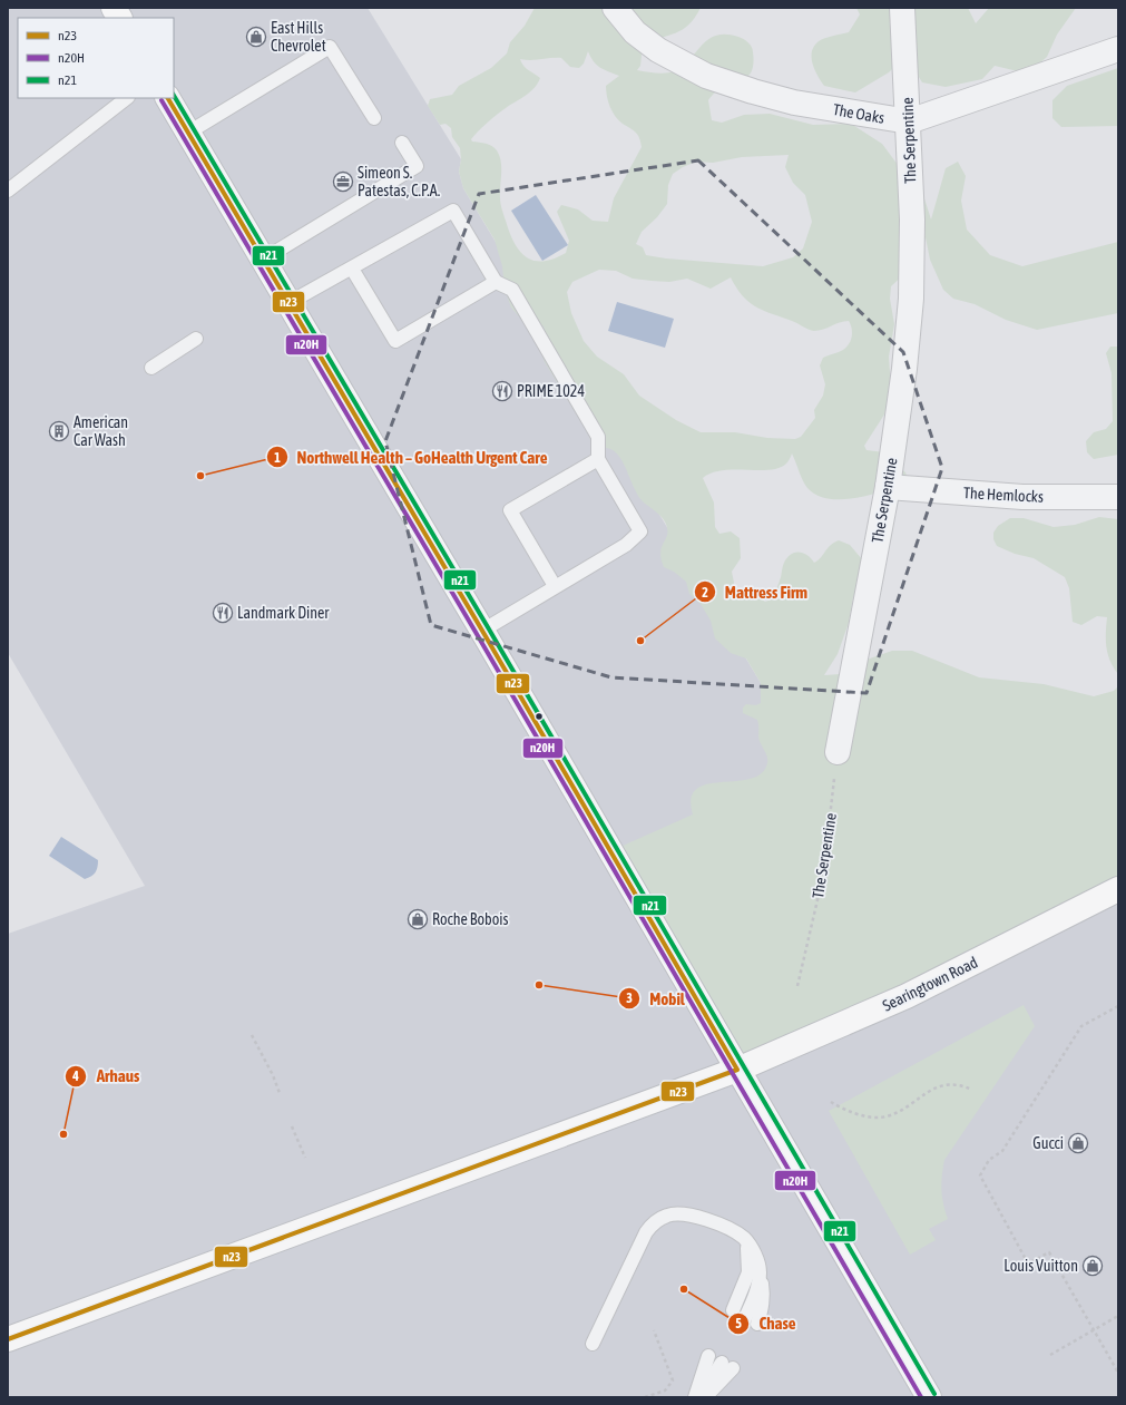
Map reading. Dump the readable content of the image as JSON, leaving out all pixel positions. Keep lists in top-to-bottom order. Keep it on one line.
{"streets":{"main road":["Searingtown Road"],"street":["The Oaks","The Serpentine","The Hemlocks"]},"crossings":[["The Oaks","The Serpentine"],["The Serpentine","The Hemlocks"]],"places":{"shop":["East Hills Chevrolet","Roche Bobois","Gucci","Louis Vuitton"],"office":["Simeon S. Patestas, C.P.A."],"restaurant":["PRIME 1024","Landmark Diner"],"building":["American Car Wash"],"other":["Northwell Health – GoHealth Urgent Care","Mattress Firm","Mobil","Arhaus","Chase"]},"lines":["transit line n21","transit line n23","transit line n20H"],"legend":["n23","n20H","n21"]}
